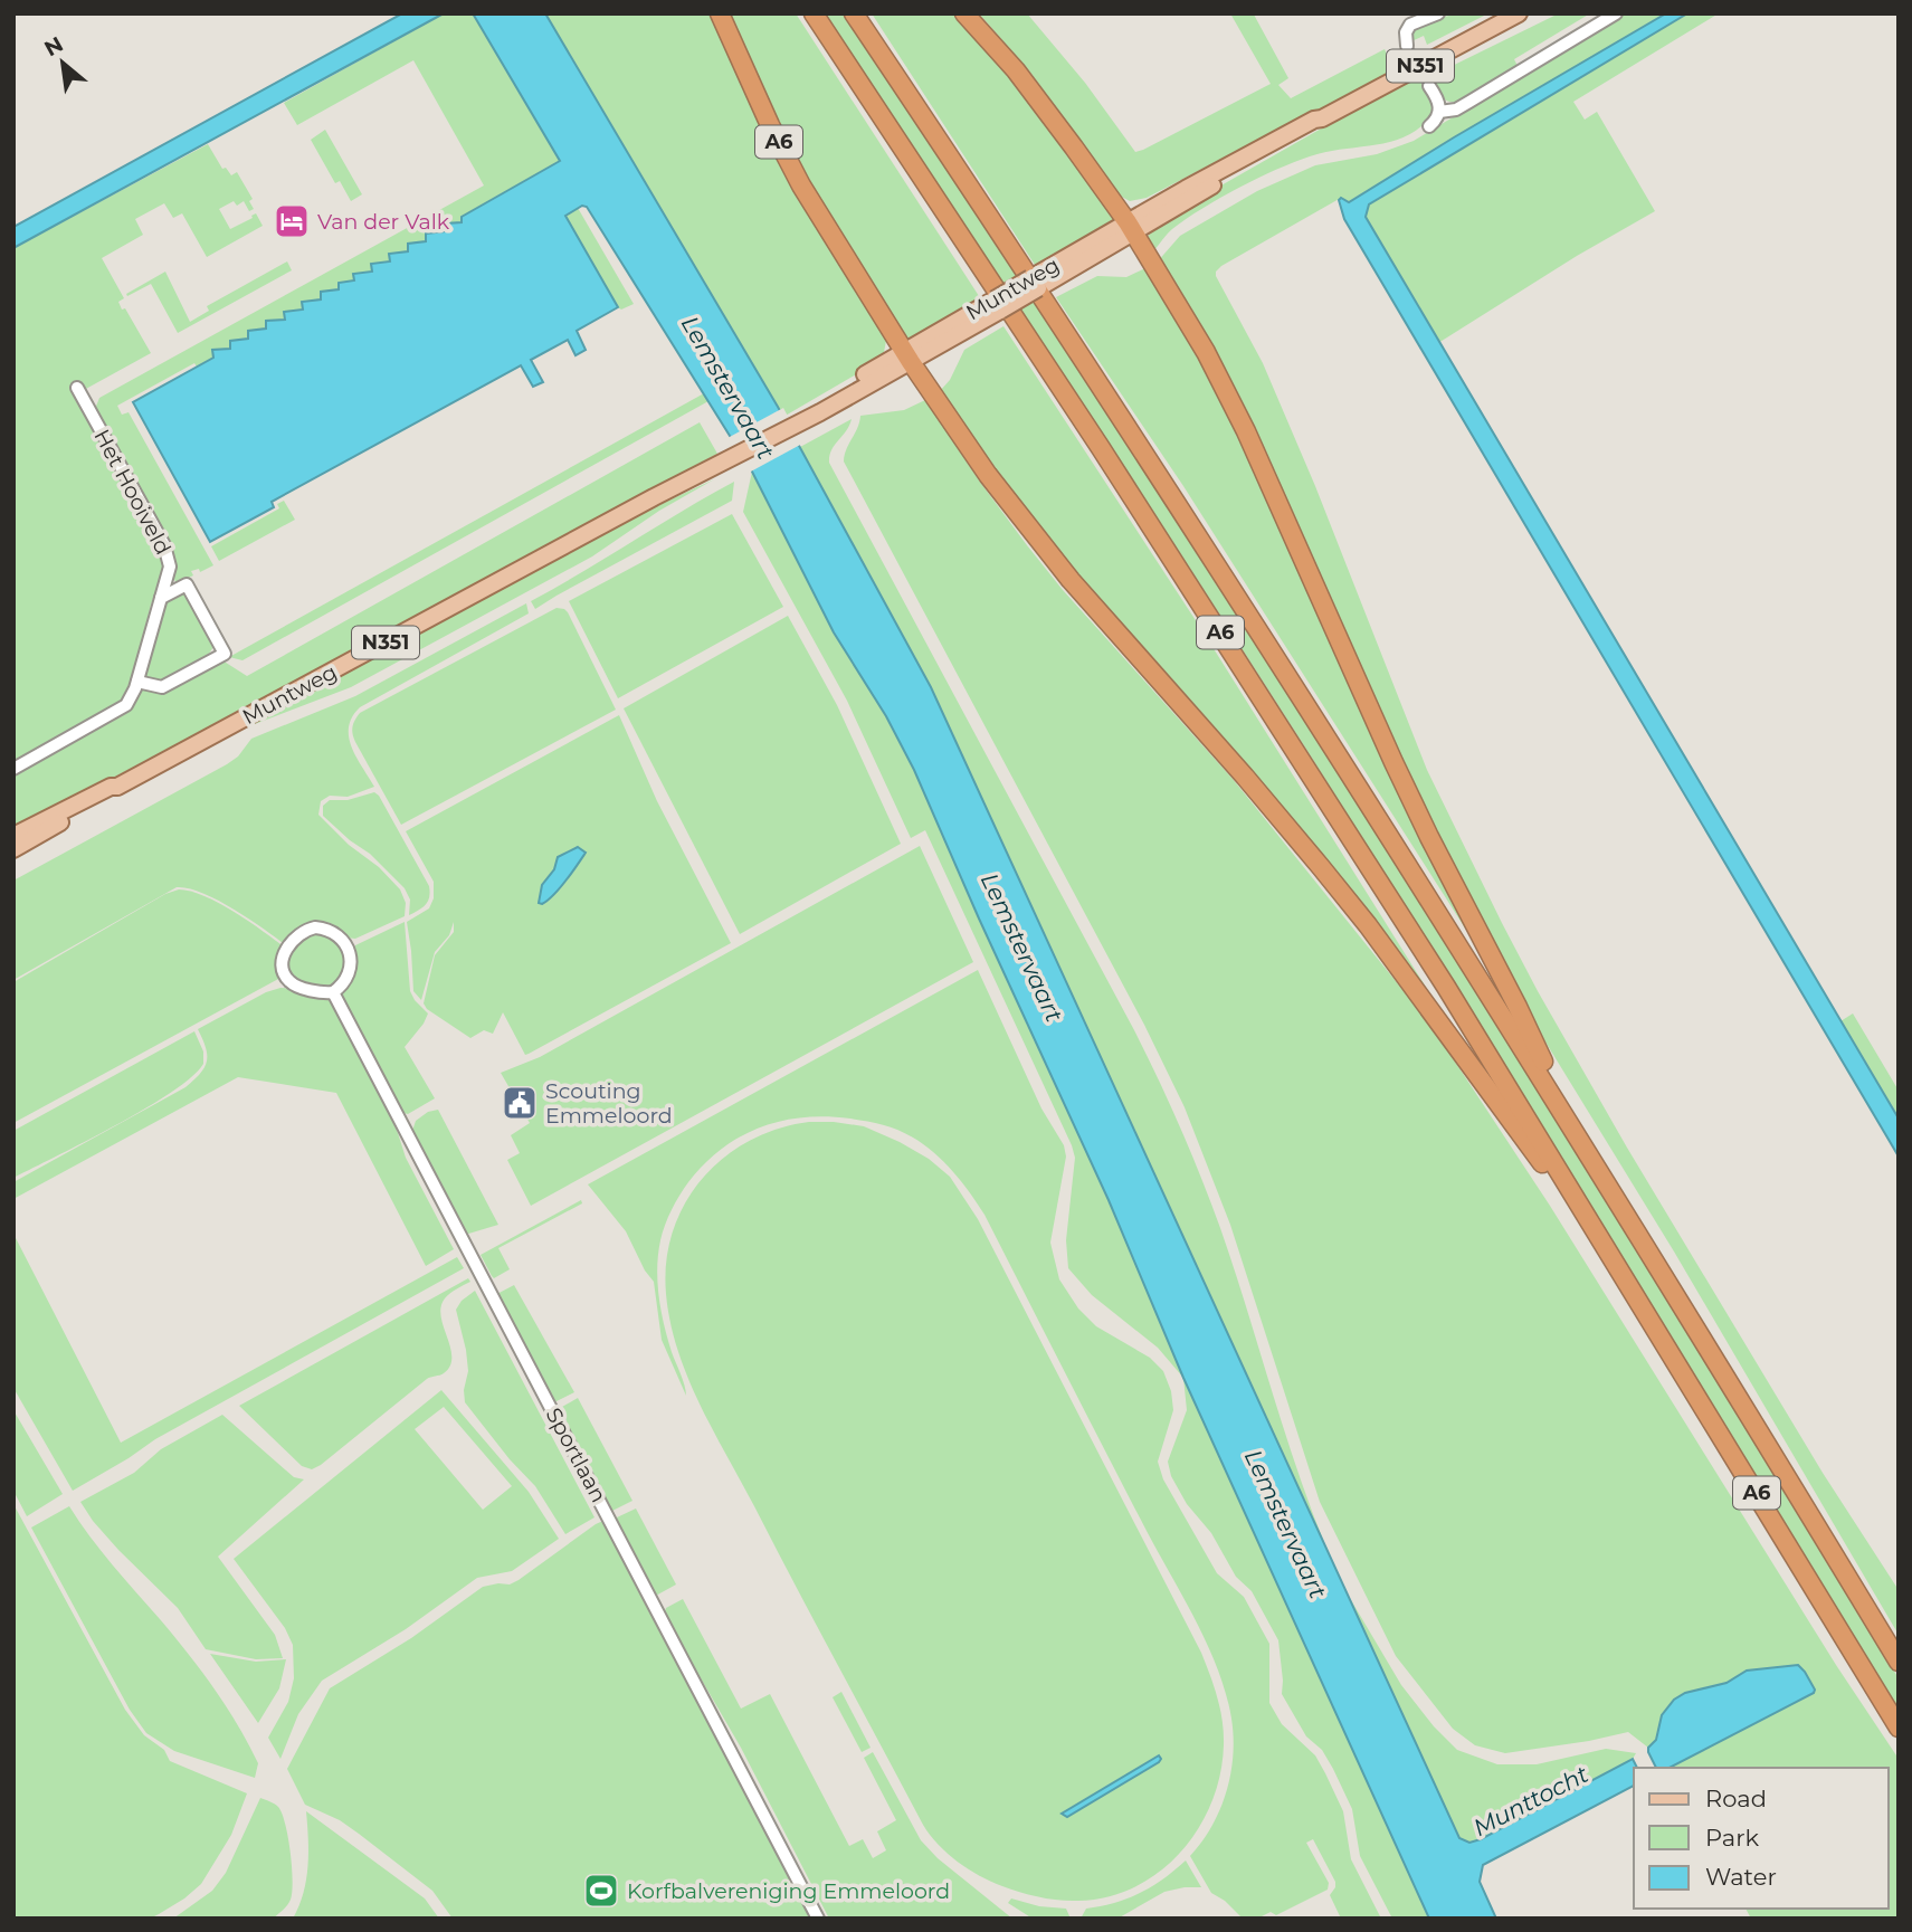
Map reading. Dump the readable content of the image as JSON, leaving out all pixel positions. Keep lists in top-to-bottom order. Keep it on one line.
{"streets":{"highway":["A6"],"main road":["N351","Muntweg"],"street":["Het Hooiveld","Sportlaan"]},"crossings":[["A6","Muntweg"]],"water":["Lemstervaart","Munttocht"],"places":{"hotel":["Van der Valk"],"public building":["Scouting Emmeloord"],"sports":["Korfbalvereniging Emmeloord"]},"legend":["Road","Park","Water"],"north":"top left"}
